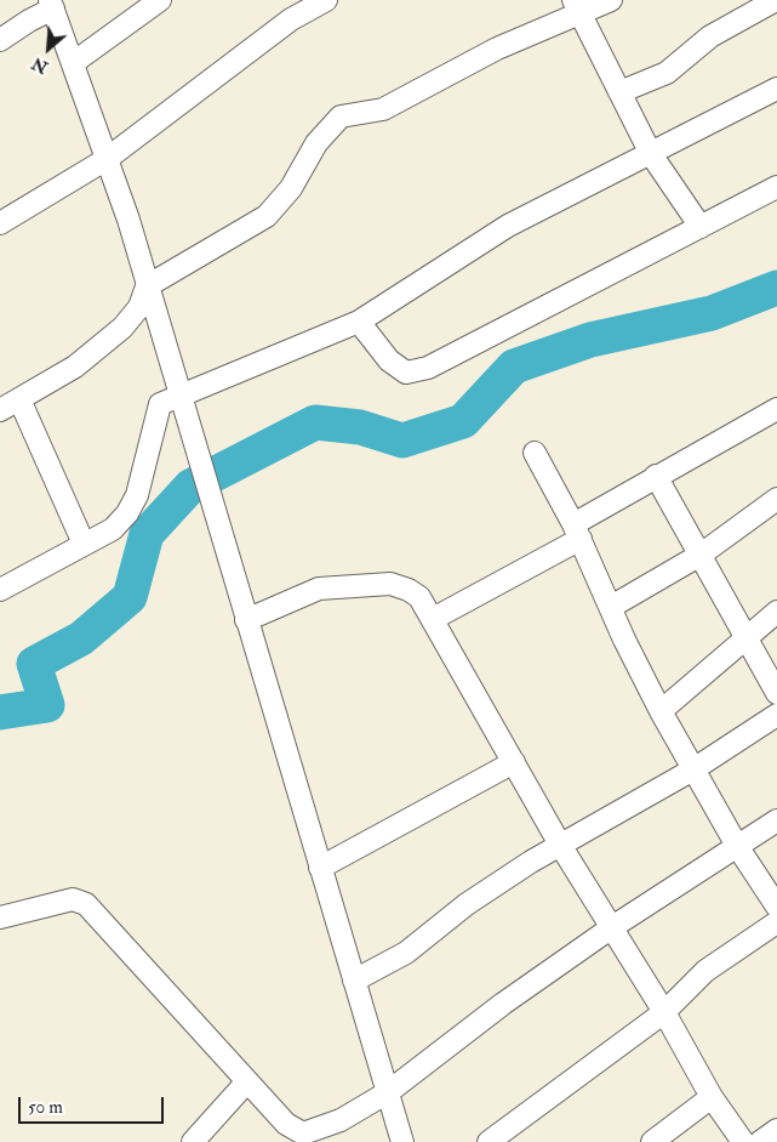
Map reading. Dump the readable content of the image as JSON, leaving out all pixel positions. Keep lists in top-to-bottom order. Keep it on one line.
{"scale_bar":"50 m","north":"bottom left"}
